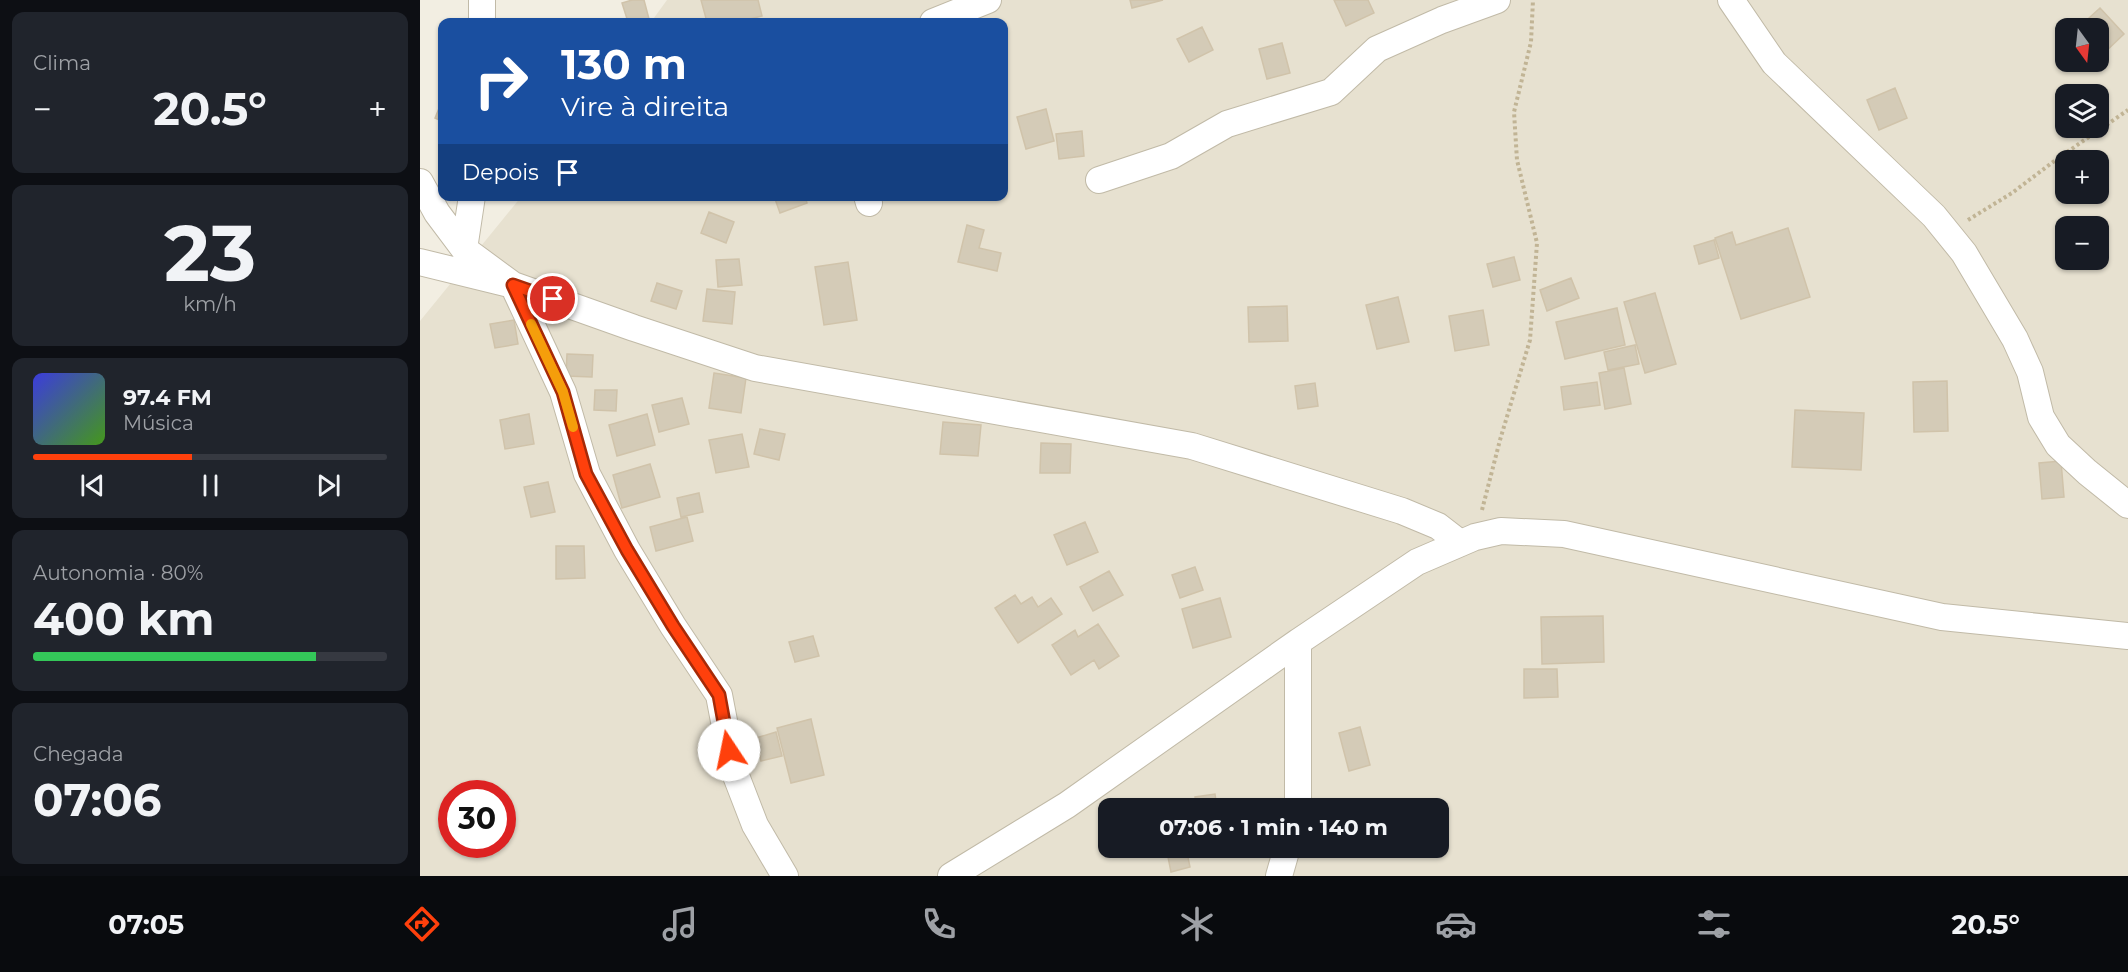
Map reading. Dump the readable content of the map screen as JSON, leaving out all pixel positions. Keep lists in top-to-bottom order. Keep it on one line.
{"north":"bottom","page":{"tile":["Clima",["23","km/h"],["Autonomia · 80%","400 km"],["Chegada","07:06"]],"map_buttons":["+","−"],"turn":["130 m","Vire à direita"],"heat":["−","20.5°","+"],"then":"Depois","song":["97.4 FM","Música"],"limit":"30","trip":"07:06 · 1 min · 140 m","tabs":["07:05","20.5°"]}}
